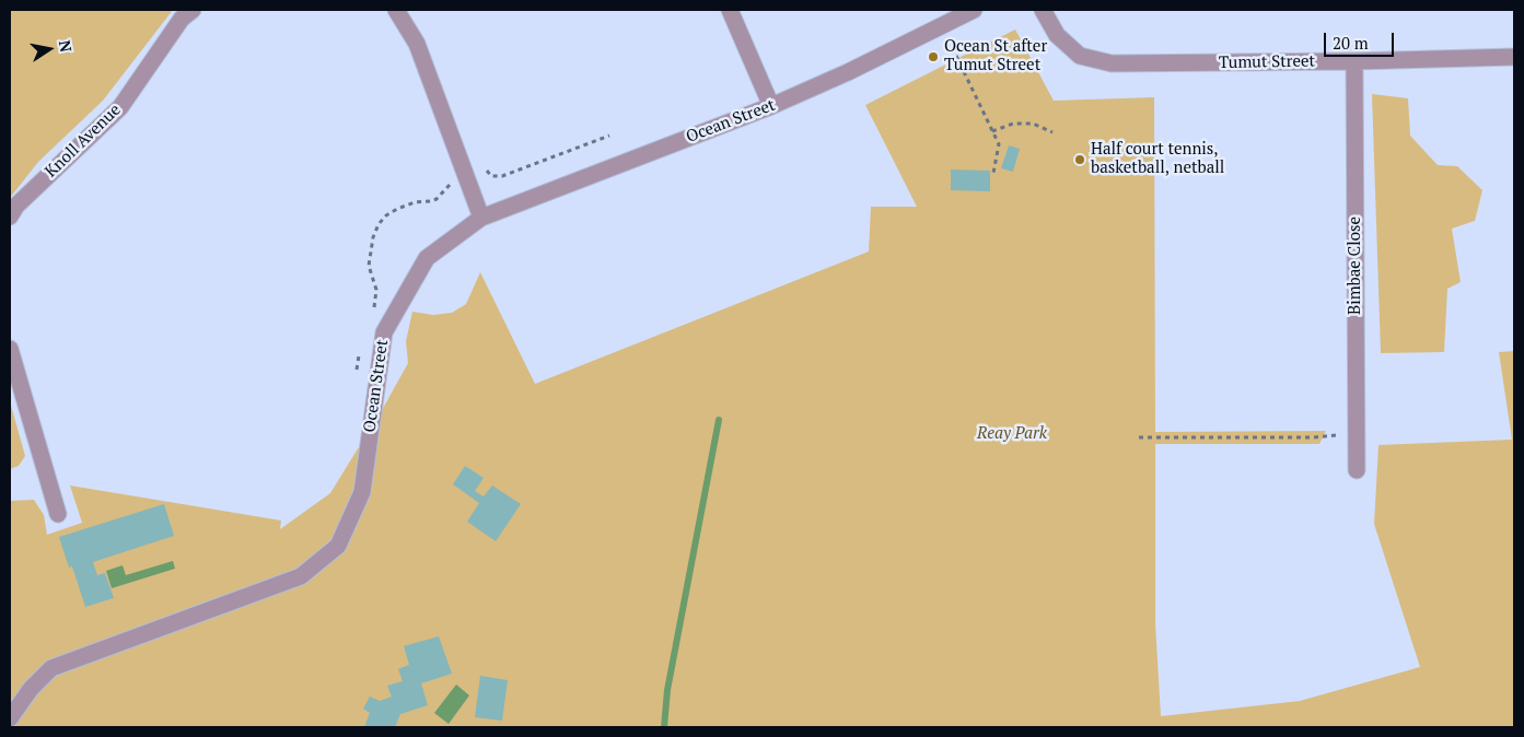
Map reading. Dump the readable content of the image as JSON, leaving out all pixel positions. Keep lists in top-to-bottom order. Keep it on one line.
{"streets":{"street":["Tumut Street","Ocean Street","Knoll Avenue","Bimbae Close"]},"crossings":[["Tumut Street","Bimbae Close"]],"parks":["Reay Park"],"places":["Ocean St after Tumut Street","Half court tennis, basketball, netball"],"scale_bar":"20 m","north":"right"}
